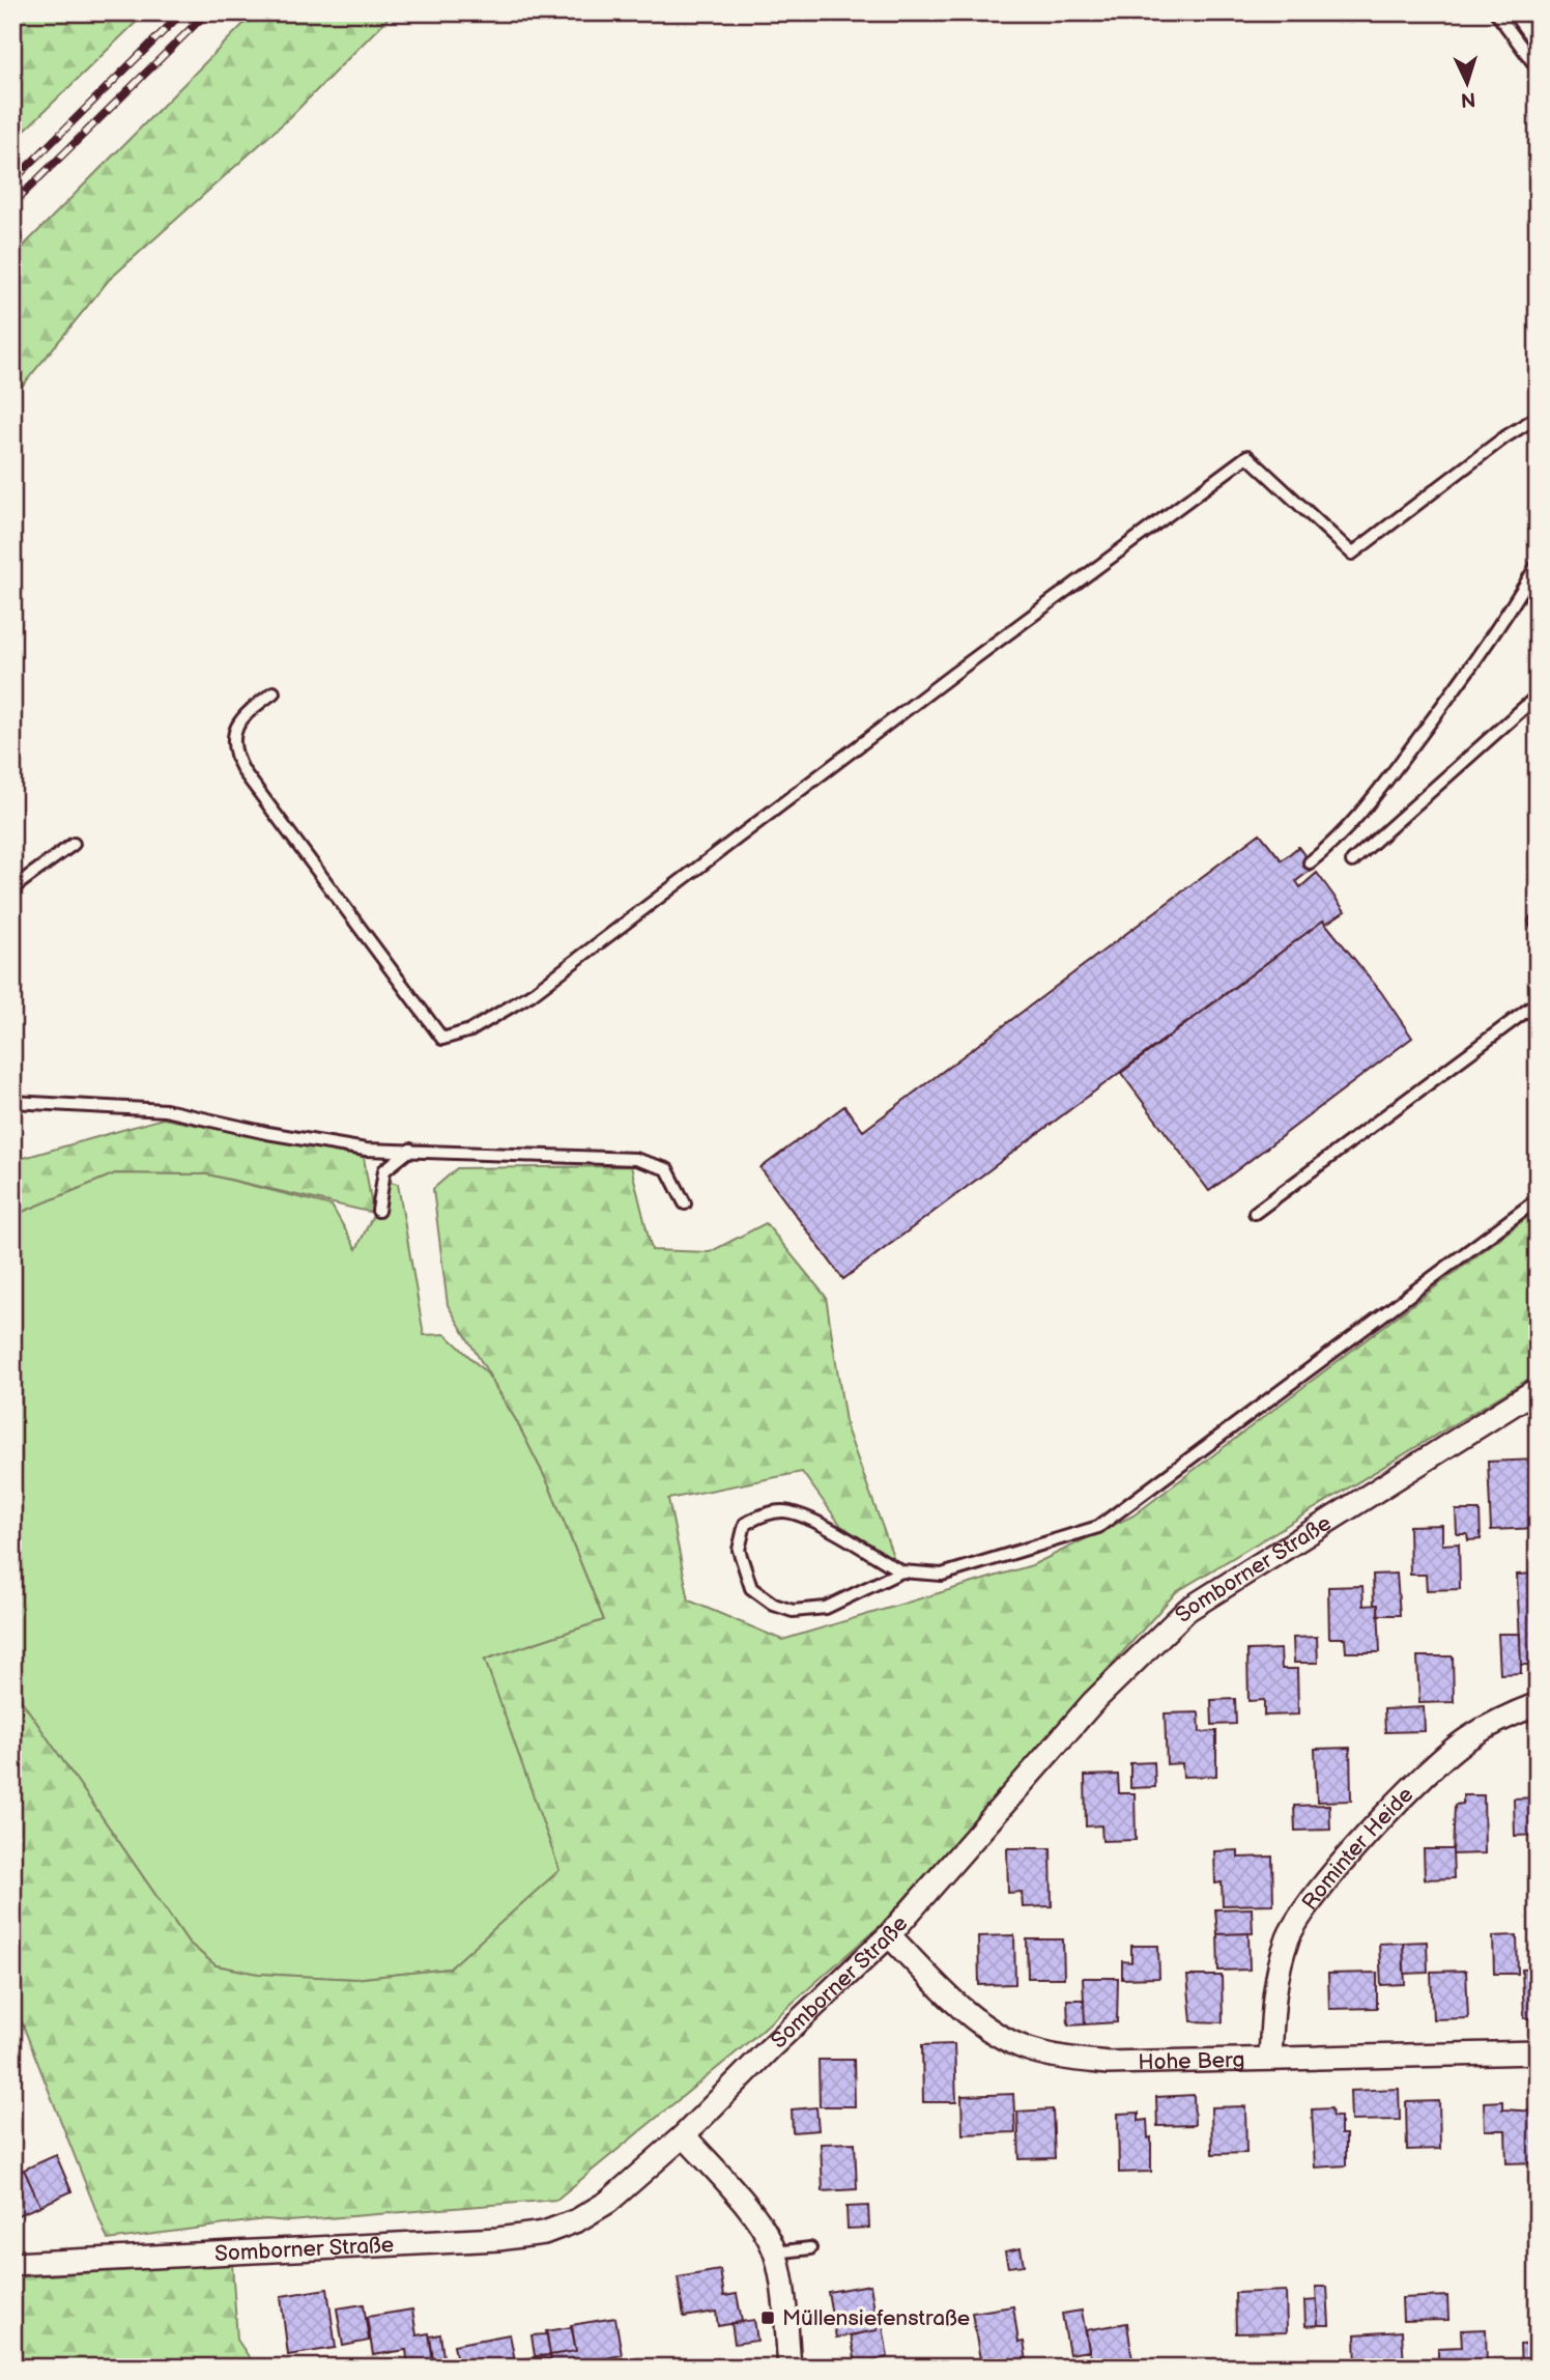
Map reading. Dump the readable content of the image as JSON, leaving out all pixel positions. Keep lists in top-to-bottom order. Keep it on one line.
{"streets":{"street":["Somborner Straße","Rominter Heide","Hohe Berg"]},"crossings":[["Somborner Straße","Hohe Berg"],["Rominter Heide","Hohe Berg"]],"places":{"transit":["Müllensiefenstraße"]},"north":"bottom"}
